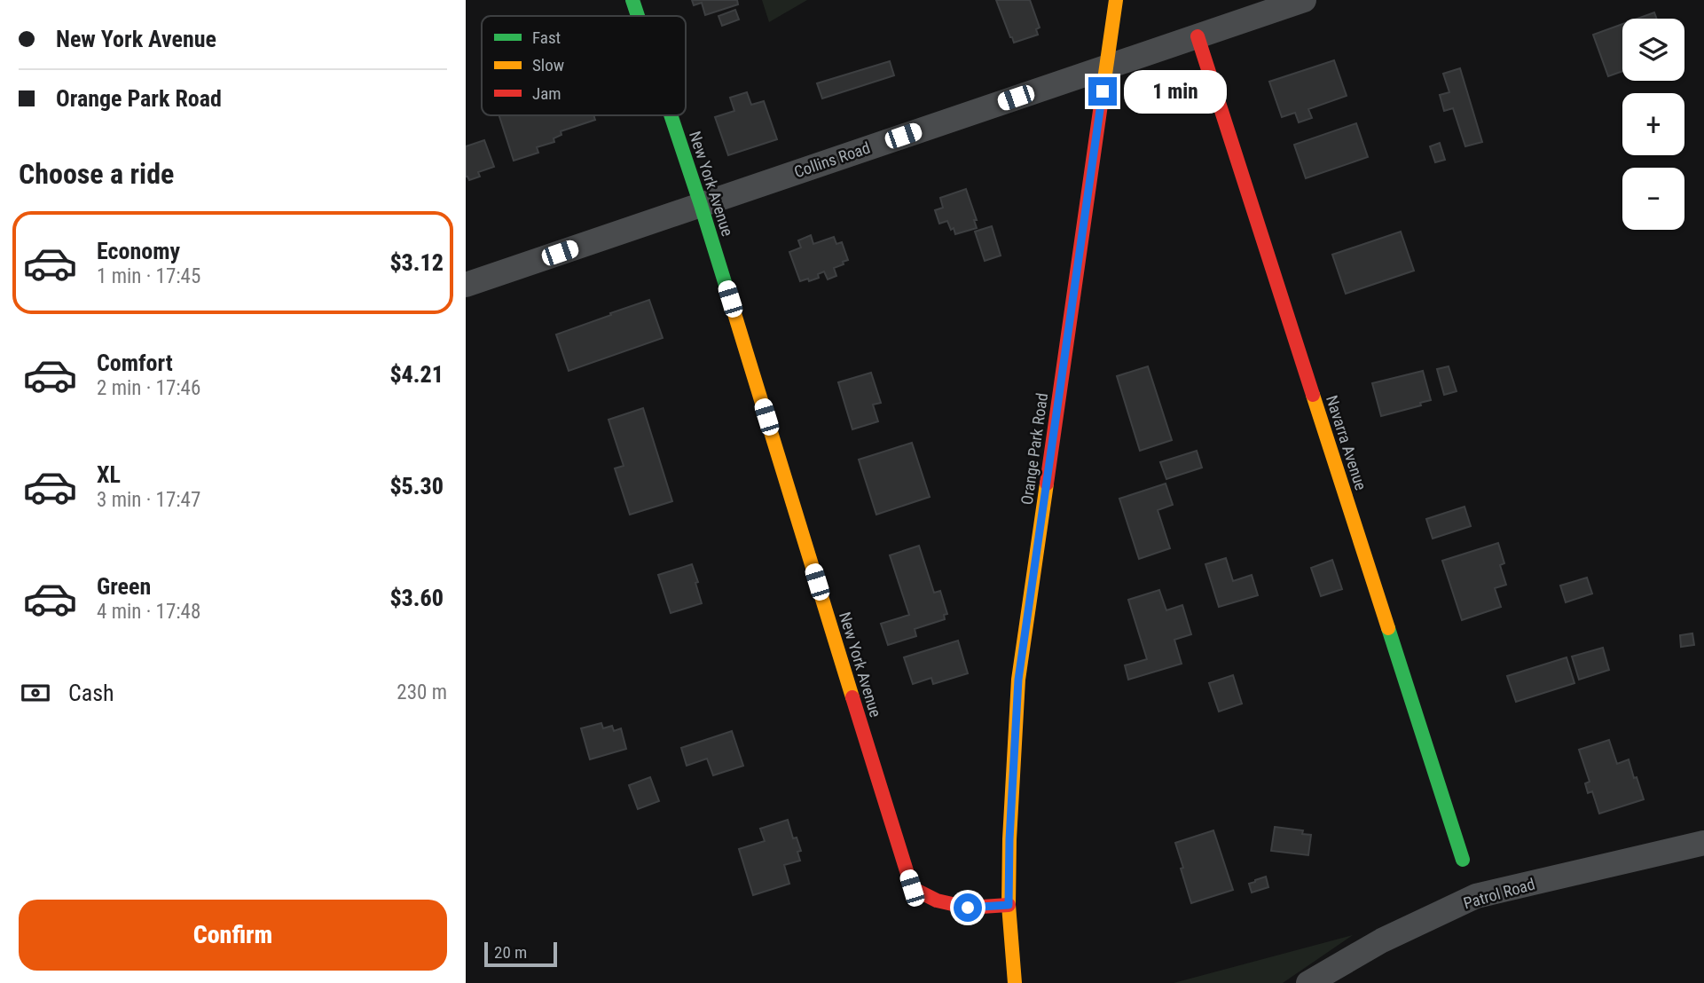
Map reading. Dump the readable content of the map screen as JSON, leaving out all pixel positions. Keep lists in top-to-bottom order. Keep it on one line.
{"streets":{"street":["Collins Road","New York Avenue","Navarra Avenue","Orange Park Road","Patrol Road"]},"crossings":[["Collins Road","New York Avenue"],["Collins Road","Navarra Avenue"],["Collins Road","Orange Park Road"],["New York Avenue","Orange Park Road"]],"legend":["Fast","Slow","Jam"],"scale_bar":"20 m","page":{"banner":["New York Avenue","Orange Park Road"],"map_buttons":["+","−"],"bubble":"1 min","heading":"Choose a ride","list":[{"name":"Economy","note":"1 min · 17:45","value":"$3.12"},{"name":"Comfort","note":"2 min · 17:46","value":"$4.21"},{"name":"XL","note":"3 min · 17:47","value":"$5.30"},{"name":"Green","note":"4 min · 17:48","value":"$3.60"}],"pay":["Cash","230 m"],"buttons":"Confirm","scale":"20 m"}}
